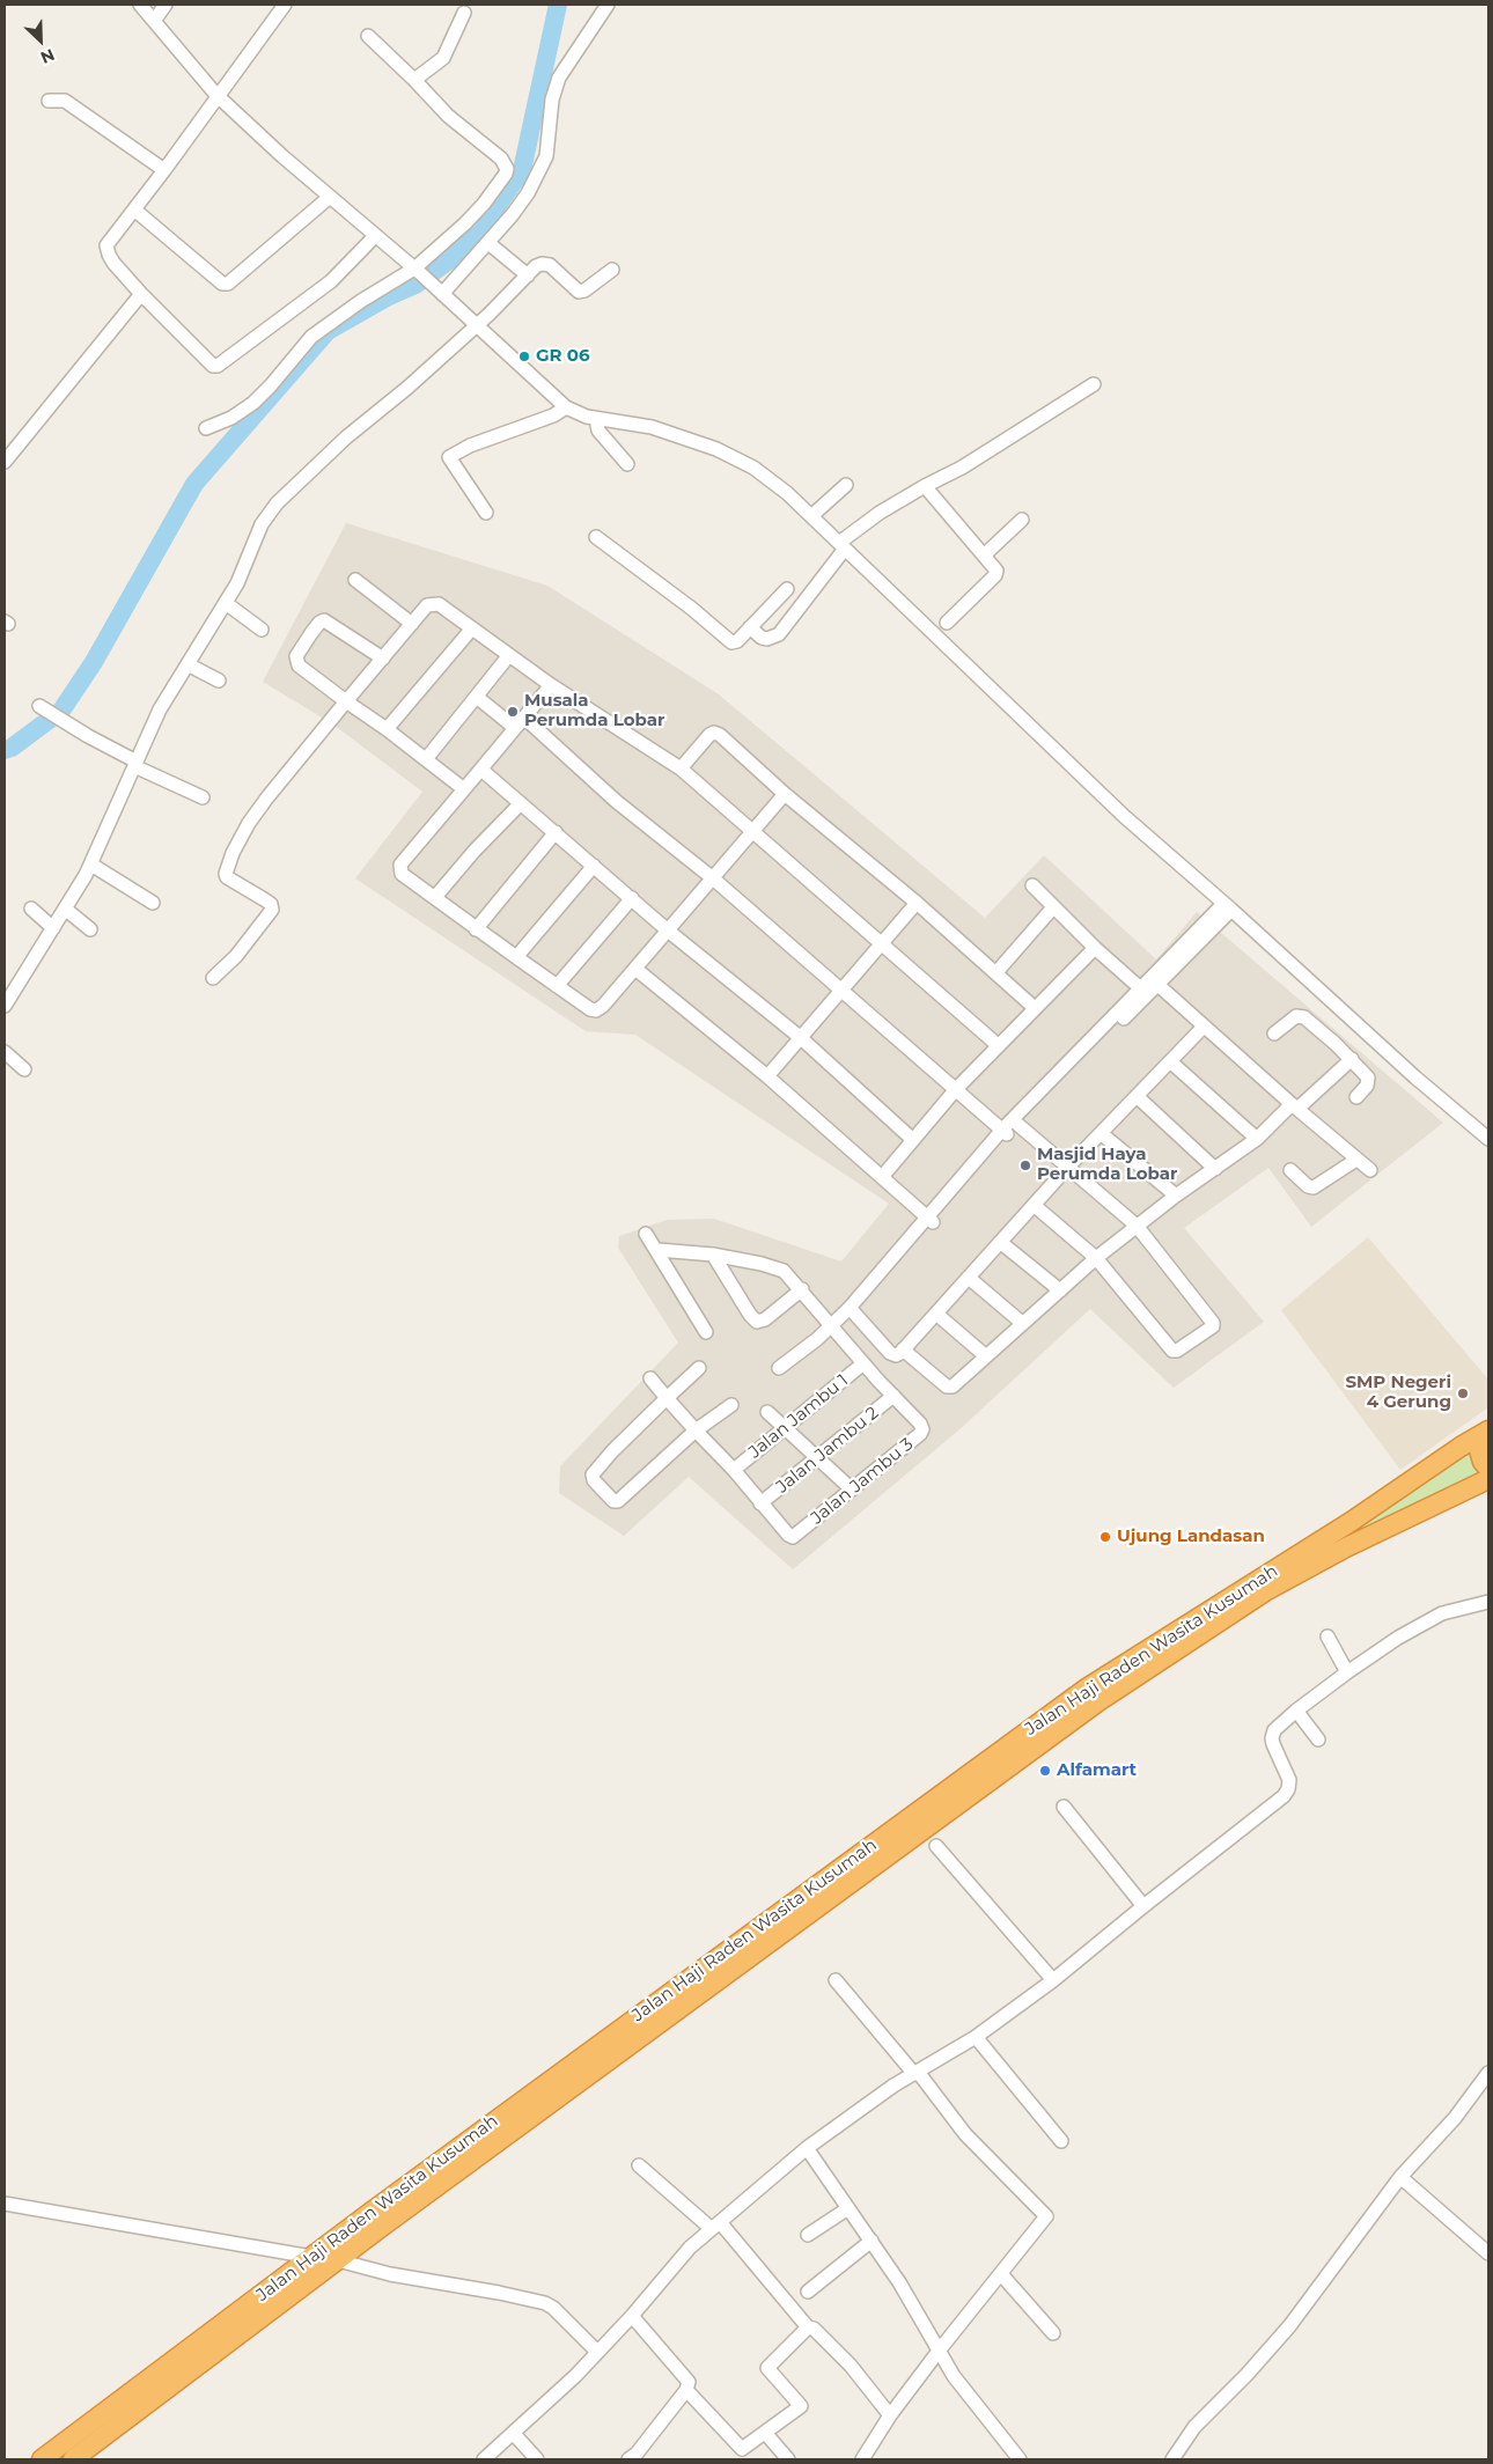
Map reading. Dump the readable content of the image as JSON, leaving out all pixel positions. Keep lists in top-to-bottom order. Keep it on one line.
{"streets":{"highway":["Jalan Haji Raden Wasita Kusumah"],"street":["Jalan Jambu 1","Jalan Jambu 2","Jalan Jambu 3"]},"crossings":[["Jalan Jambu 2","Jalan Jambu 3"]],"places":["GR 06","Musala Perumda Lobar","Masjid Haya Perumda Lobar","SMP Negeri 4 Gerung","Ujung Landasan","Alfamart"],"north":"bottom right"}
